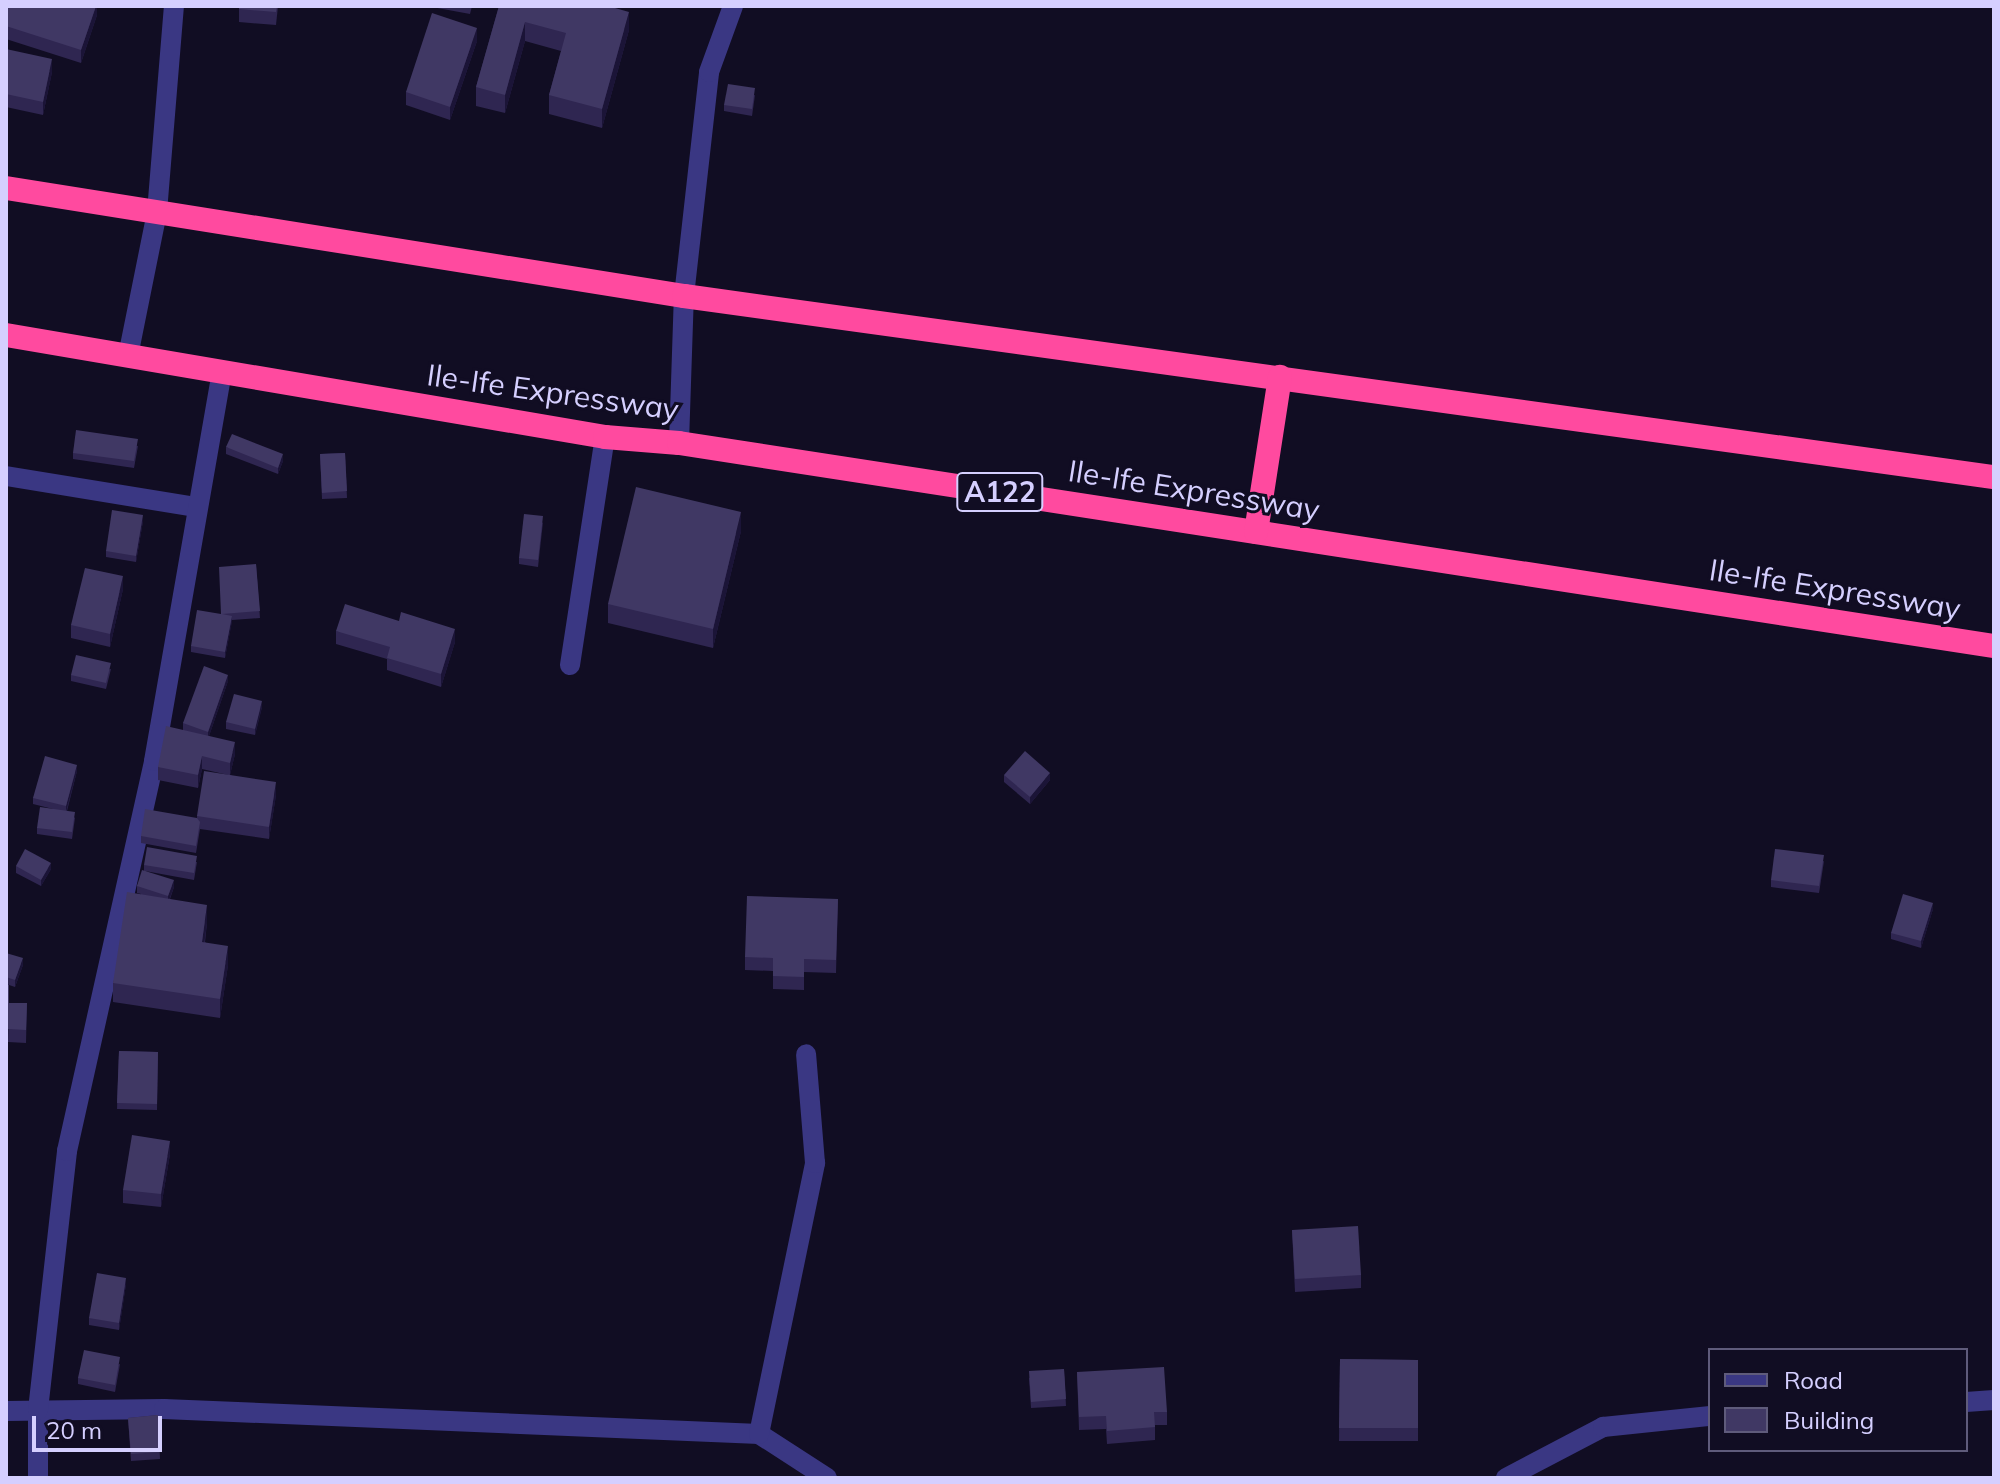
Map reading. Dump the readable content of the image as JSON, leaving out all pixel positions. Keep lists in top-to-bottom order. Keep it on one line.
{"streets":{"highway":["Ile-Ife Expressway","A122"]},"legend":["Road","Building"],"scale_bar":"20 m"}
